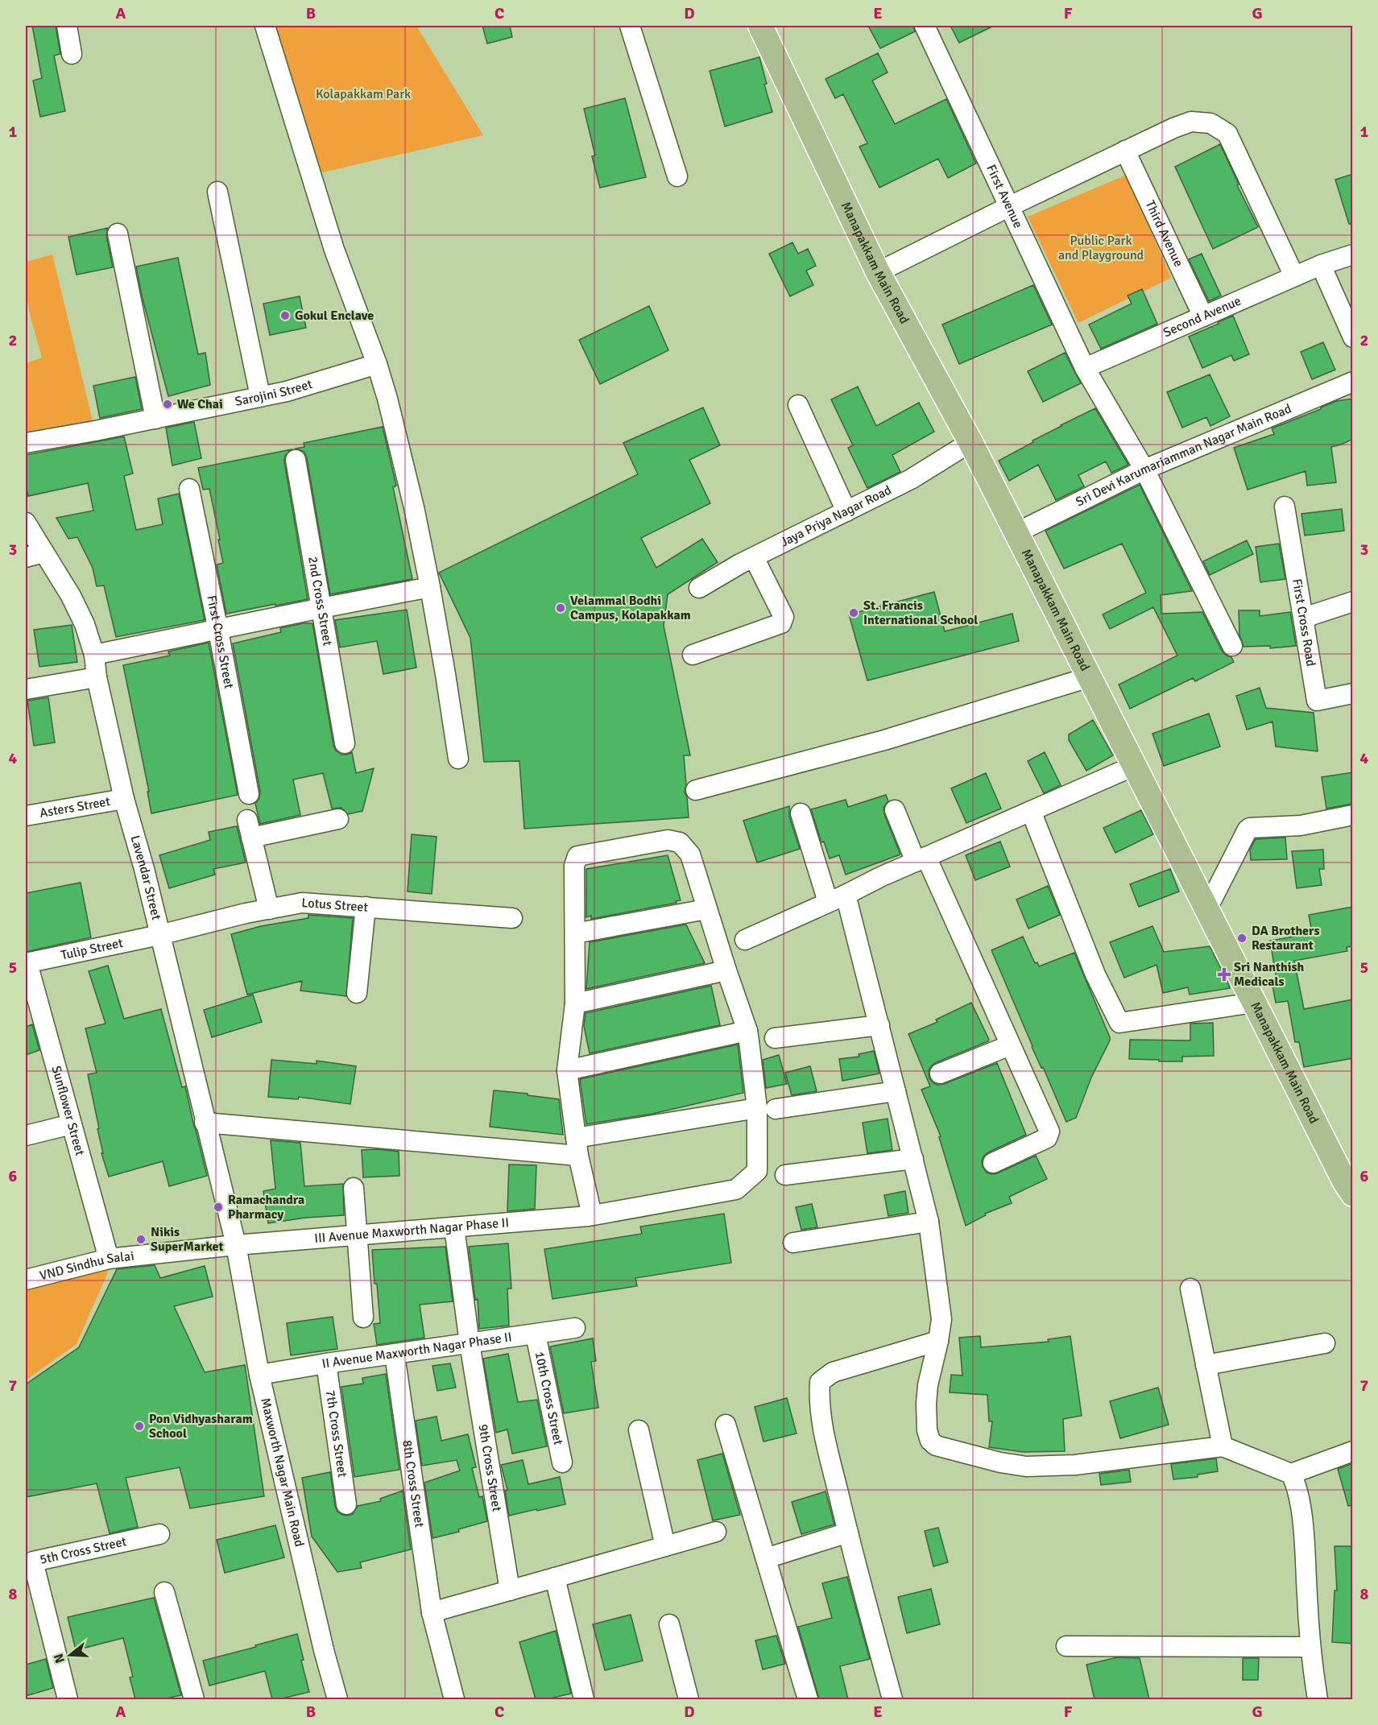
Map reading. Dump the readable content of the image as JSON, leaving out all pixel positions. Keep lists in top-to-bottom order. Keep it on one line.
{"streets":{"main road":["Manapakkam Main Road"],"street":["First Avenue","Third Avenue","Second Avenue","Sarojini Street","Sri Devi Karumariamman Nagar Main Road","Jaya Priya Nagar Road","2nd Cross Street","First Cross Road","First Cross Street","Asters Street","Lavendar Street","Lotus Street","Tulip Street","Sunflower Street","III Avenue Maxworth Nagar Phase II","VND Sindhu Salai","II Avenue Maxworth Nagar Phase II","10th Cross Street","7th Cross Street","9th Cross Street","Maxworth Nagar Main Road","8th Cross Street","5th Cross Street"]},"crossings":[["First Avenue","Second Avenue"],["First Avenue","Sri Devi Karumariamman Nagar Main Road"],["Third Avenue","Second Avenue"],["Manapakkam Main Road","Sri Devi Karumariamman Nagar Main Road"],["Manapakkam Main Road","Jaya Priya Nagar Road"],["Asters Street","Lavendar Street"],["Lavendar Street","Lotus Street"],["Lavendar Street","Tulip Street"],["Lavendar Street","III Avenue Maxworth Nagar Phase II"],["Lavendar Street","VND Sindhu Salai"],["Lavendar Street","Maxworth Nagar Main Road"],["Lotus Street","Tulip Street"],["Tulip Street","Sunflower Street"],["Sunflower Street","VND Sindhu Salai"],["III Avenue Maxworth Nagar Phase II","VND Sindhu Salai"],["III Avenue Maxworth Nagar Phase II","9th Cross Street"],["III Avenue Maxworth Nagar Phase II","Maxworth Nagar Main Road"],["VND Sindhu Salai","Maxworth Nagar Main Road"],["II Avenue Maxworth Nagar Phase II","10th Cross Street"],["II Avenue Maxworth Nagar Phase II","7th Cross Street"],["II Avenue Maxworth Nagar Phase II","9th Cross Street"],["II Avenue Maxworth Nagar Phase II","Maxworth Nagar Main Road"],["II Avenue Maxworth Nagar Phase II","8th Cross Street"]],"parks":["Kolapakkam Park","Public Park and Playground"],"places":{"other":["Gokul Enclave","We Chai","Velammal Bodhi Campus, Kolapakkam","St. Francis International School","DA Brothers Restaurant","Ramachandra Pharmacy","Nikis SuperMarket","Pon Vidhyasharam School"],"health":["Sri Nanthish Medicals"]},"north":"left","grid":{"columns":["A","B","C","D","E","F","G"],"rows":["1","2","3","4","5","6","7","8"]}}
